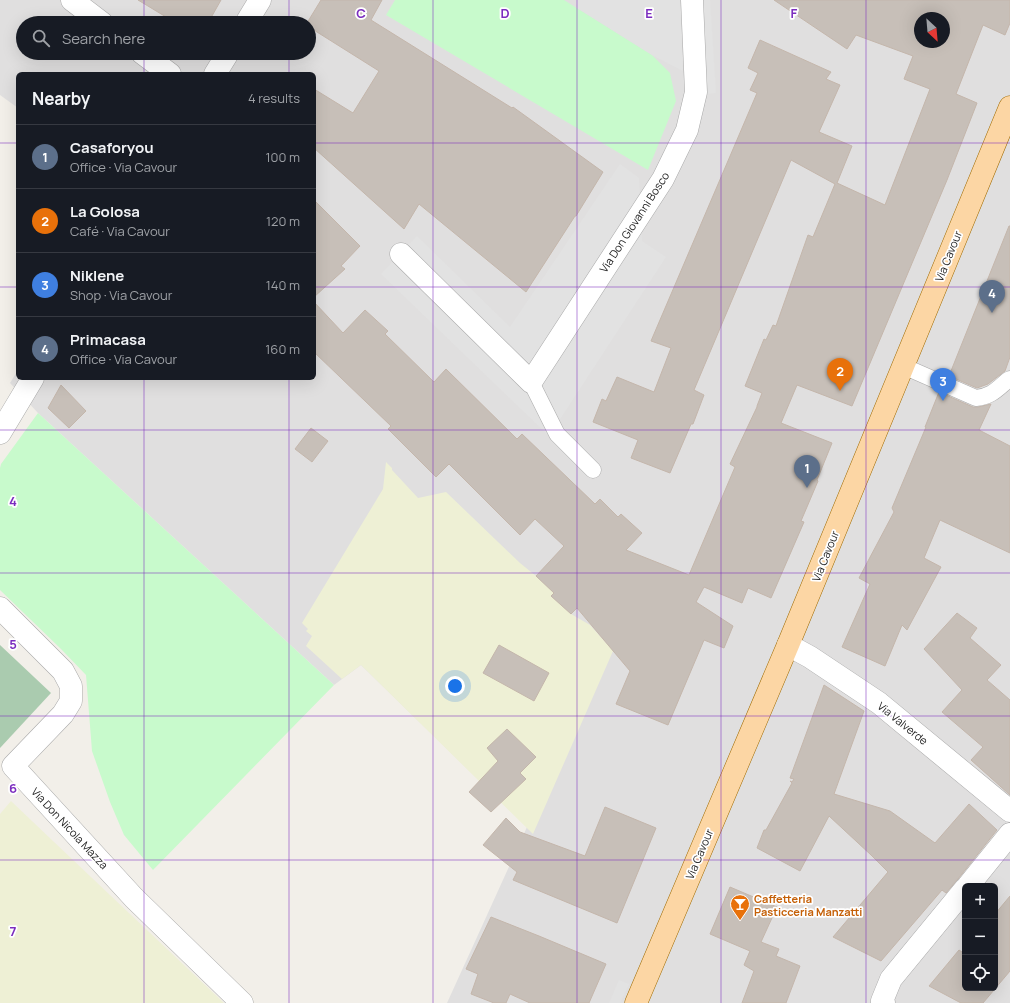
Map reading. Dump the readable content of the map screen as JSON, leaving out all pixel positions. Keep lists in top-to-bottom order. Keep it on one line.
{"streets":{"main road":["Via Cavour"],"street":["Via Don Giovanni Bosco","Via Valverde","Via Don Nicola Mazza"]},"crossings":[["Via Cavour","Via Valverde"]],"places":{"bar":["Caffetteria Pasticceria Manzatti"]},"north":"bottom right","page":{"search":"Search here","heading":["Nearby","4 results"],"list":[{"mark":"1","name":"Casaforyou","note":"Office · Via Cavour","value":"100 m"},{"mark":"2","name":"La Golosa","note":"Café · Via Cavour","value":"120 m"},{"mark":"3","name":"Niklene","note":"Shop · Via Cavour","value":"140 m"},{"mark":"4","name":"Primacasa","note":"Office · Via Cavour","value":"160 m"}],"pins":["4","2","3","1"],"map_buttons":["+","−"]},"grid":{"columns":["C","D","E","F"],"rows":["4","5","6","7"]}}
